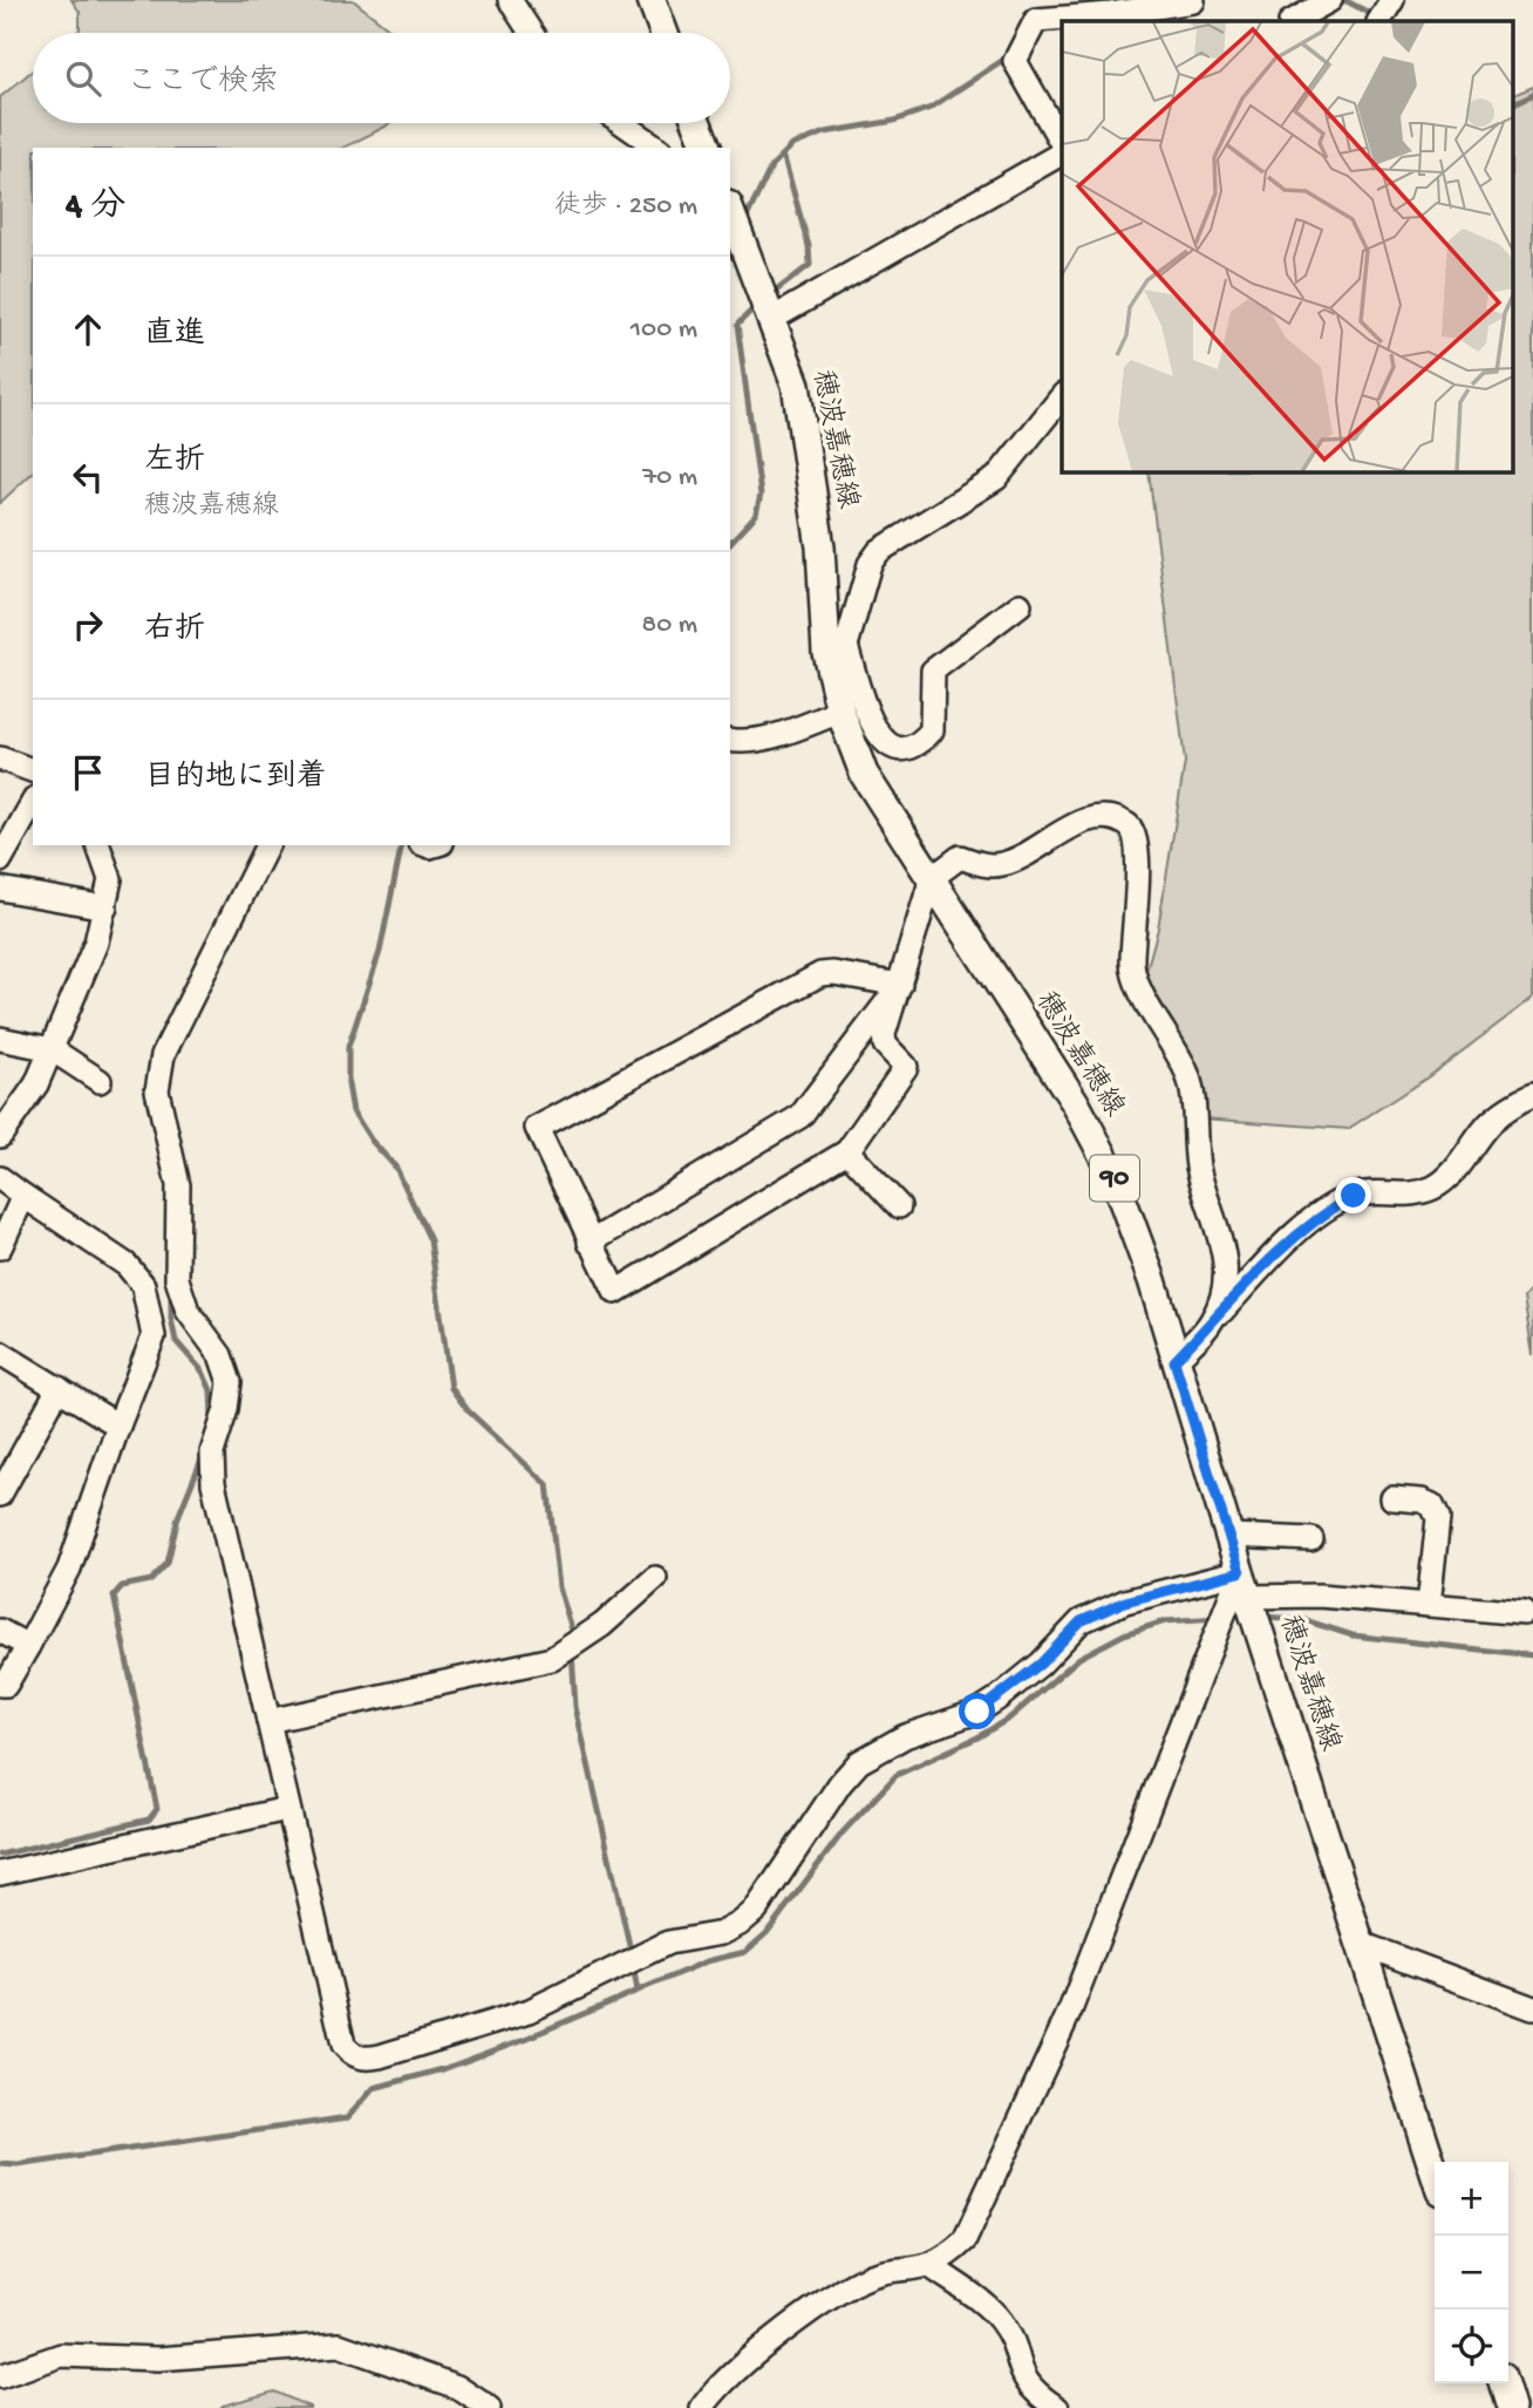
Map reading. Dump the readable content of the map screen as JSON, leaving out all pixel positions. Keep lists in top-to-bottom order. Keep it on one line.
{"streets":{"main road":["穂波嘉穂線","90"]},"page":{"search":"ここで検索","heading":["4 分","徒歩 · 250 m"],"list":[["直進","100 m"],["左折","穂波嘉穂線","70 m"],["右折","80 m"],"目的地に到着"],"map_buttons":["+","−"]}}
